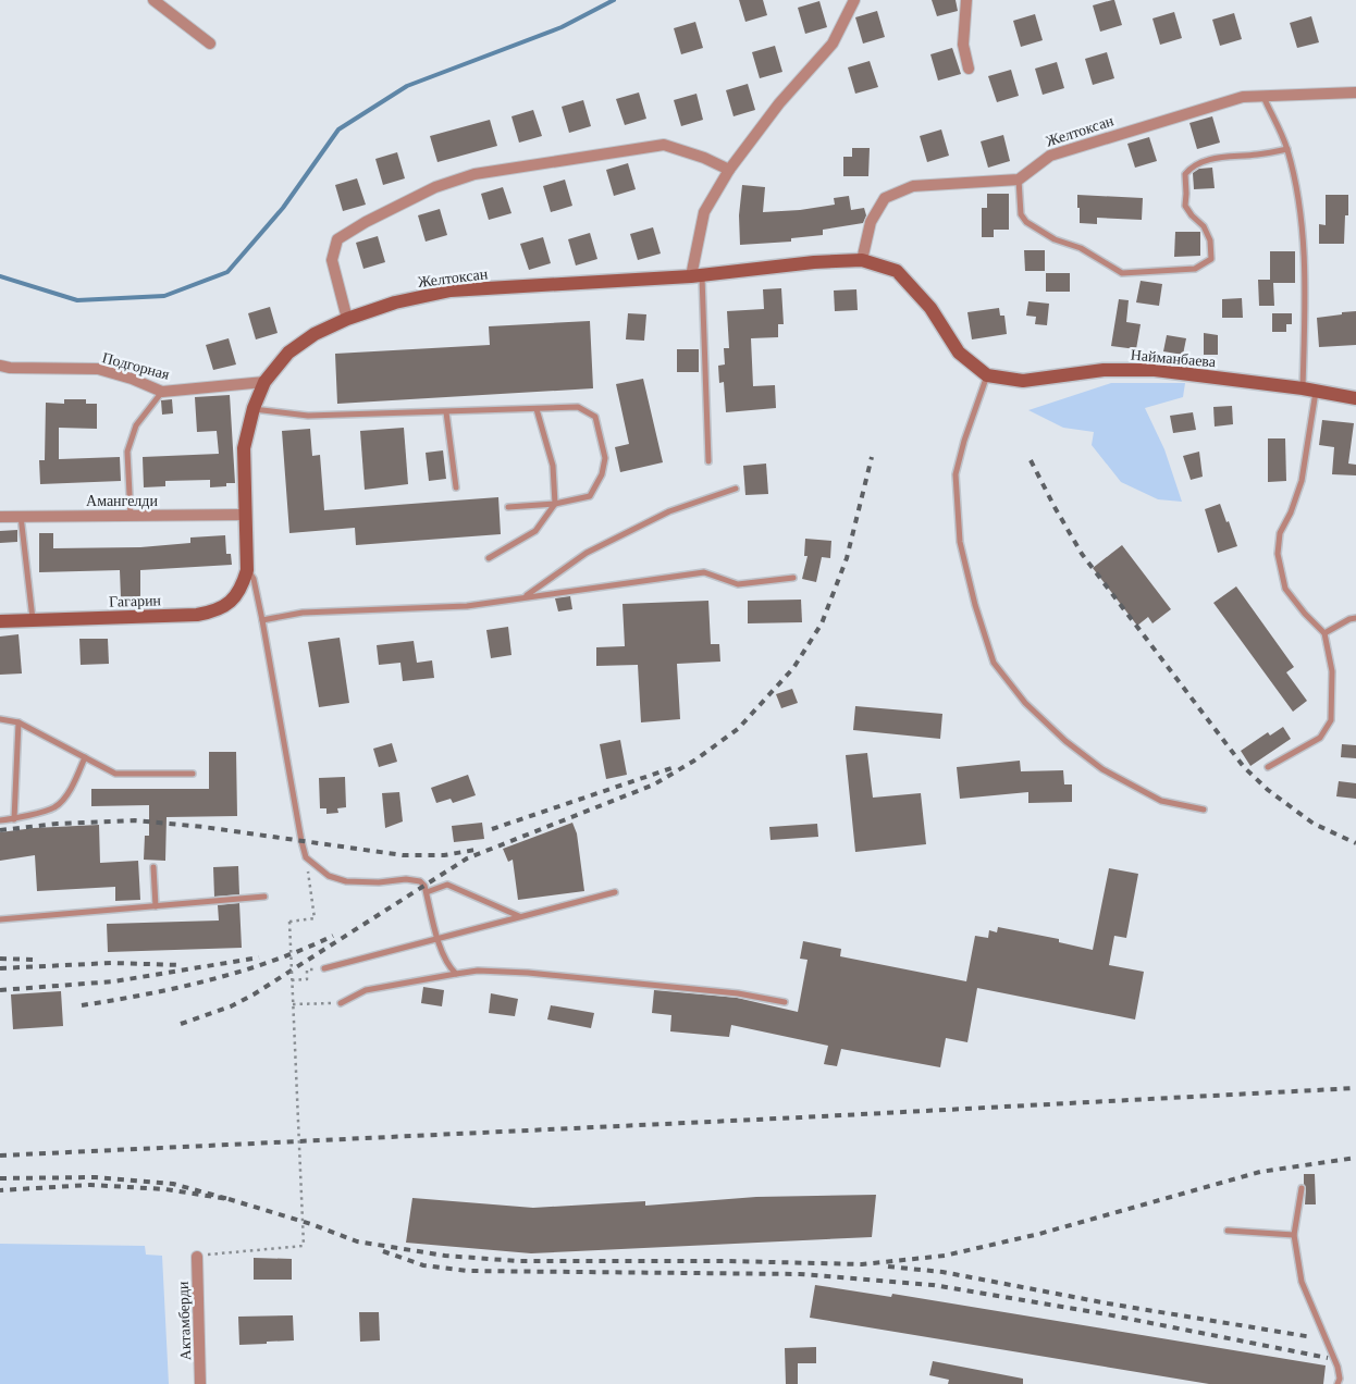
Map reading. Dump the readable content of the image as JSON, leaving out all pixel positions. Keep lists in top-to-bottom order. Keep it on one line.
{"streets":{"main road":["Желтоксан","Найманбаева","Гагарин"],"street":["Подгорная","Амангелди","Актамберди"]},"crossings":[["Желтоксан","Найманбаева"],["Желтоксан","Подгорная"],["Желтоксан","Амангелди"],["Желтоксан","Гагарин"]]}
